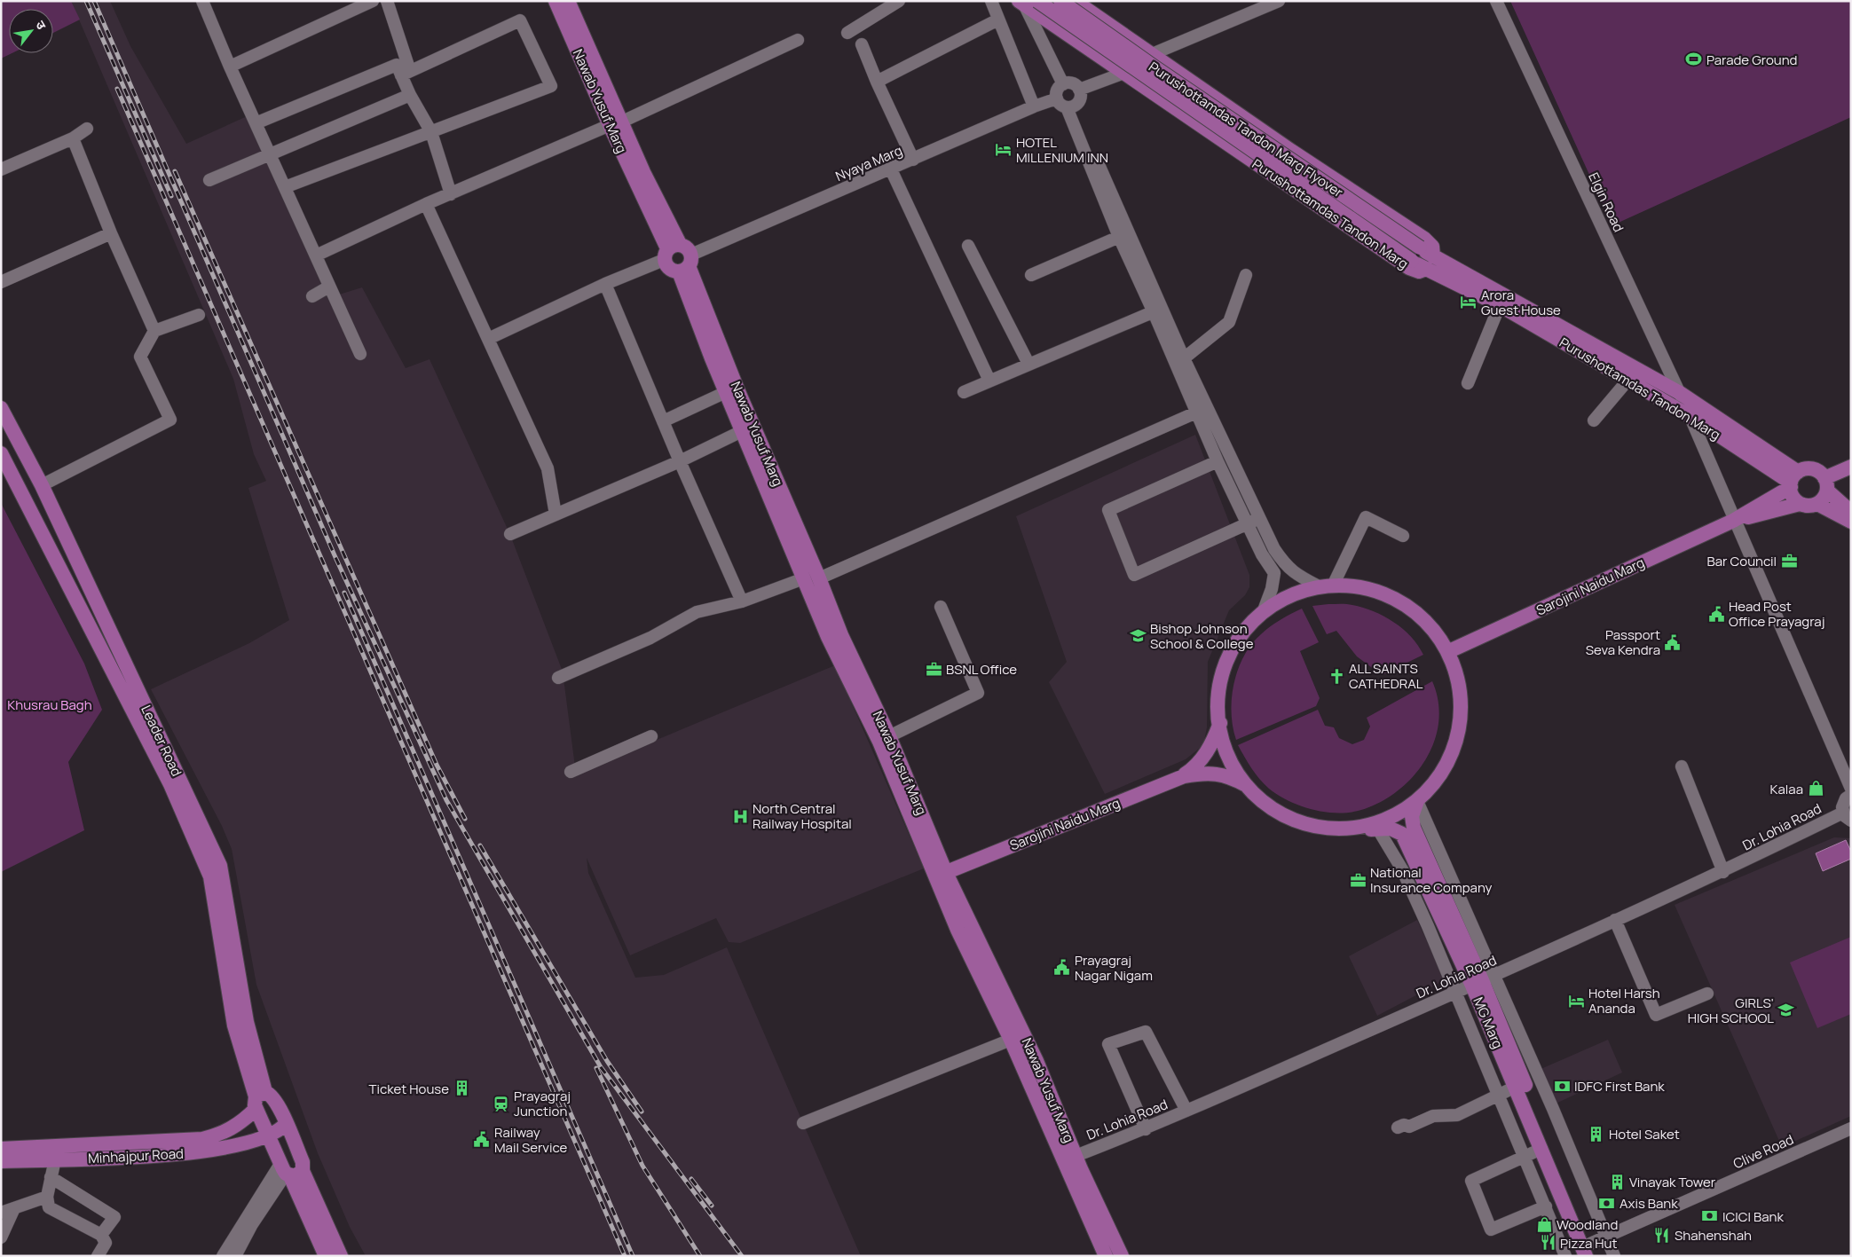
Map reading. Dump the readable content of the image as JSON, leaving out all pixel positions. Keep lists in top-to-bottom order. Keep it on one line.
{"streets":{"main road":["Nawab Yusuf Marg","Purushottamdas Tandon Marg Flyover","Purushottamdas Tandon Marg","Sarojini Naidu Marg","Leader Road","MG Marg","Minhajpur Road"],"street":["Nyaya Marg","Elgin Road","Dr. Lohia Road","Clive Road"]},"crossings":[["Nawab Yusuf Marg","Nyaya Marg"],["Nawab Yusuf Marg","Sarojini Naidu Marg"],["Nawab Yusuf Marg","Dr. Lohia Road"],["Purushottamdas Tandon Marg Flyover","Purushottamdas Tandon Marg"],["Elgin Road","Purushottamdas Tandon Marg"],["Elgin Road","Sarojini Naidu Marg"],["Purushottamdas Tandon Marg","Sarojini Naidu Marg"],["Leader Road","Minhajpur Road"],["Dr. Lohia Road","MG Marg"],["MG Marg","Clive Road"]],"parks":["Khusrau Bagh"],"places":{"sports":["Parade Ground"],"hotel":["HOTEL MILLENIUM INN","Arora Guest House","Hotel Harsh Ananda"],"office":["Bar Council","BSNL Office","National Insurance Company"],"public building":["Head Post Office Prayagraj","Passport Seva Kendra","Prayagraj Nagar Nigam","Railway Mail Service"],"school or university":["Bishop Johnson School & College","GIRLS' HIGH SCHOOL"],"church":["ALL SAINTS CATHEDRAL"],"shop":["Kalaa","Woodland"],"hospital":["North Central Railway Hospital"],"bank":["IDFC First Bank","Axis Bank","ICICI Bank"],"building":["Ticket House","Hotel Saket","Vinayak Tower"],"station":["Prayagraj Junction"],"restaurant":["Shahenshah","Pizza Hut"]},"north":"top right"}
